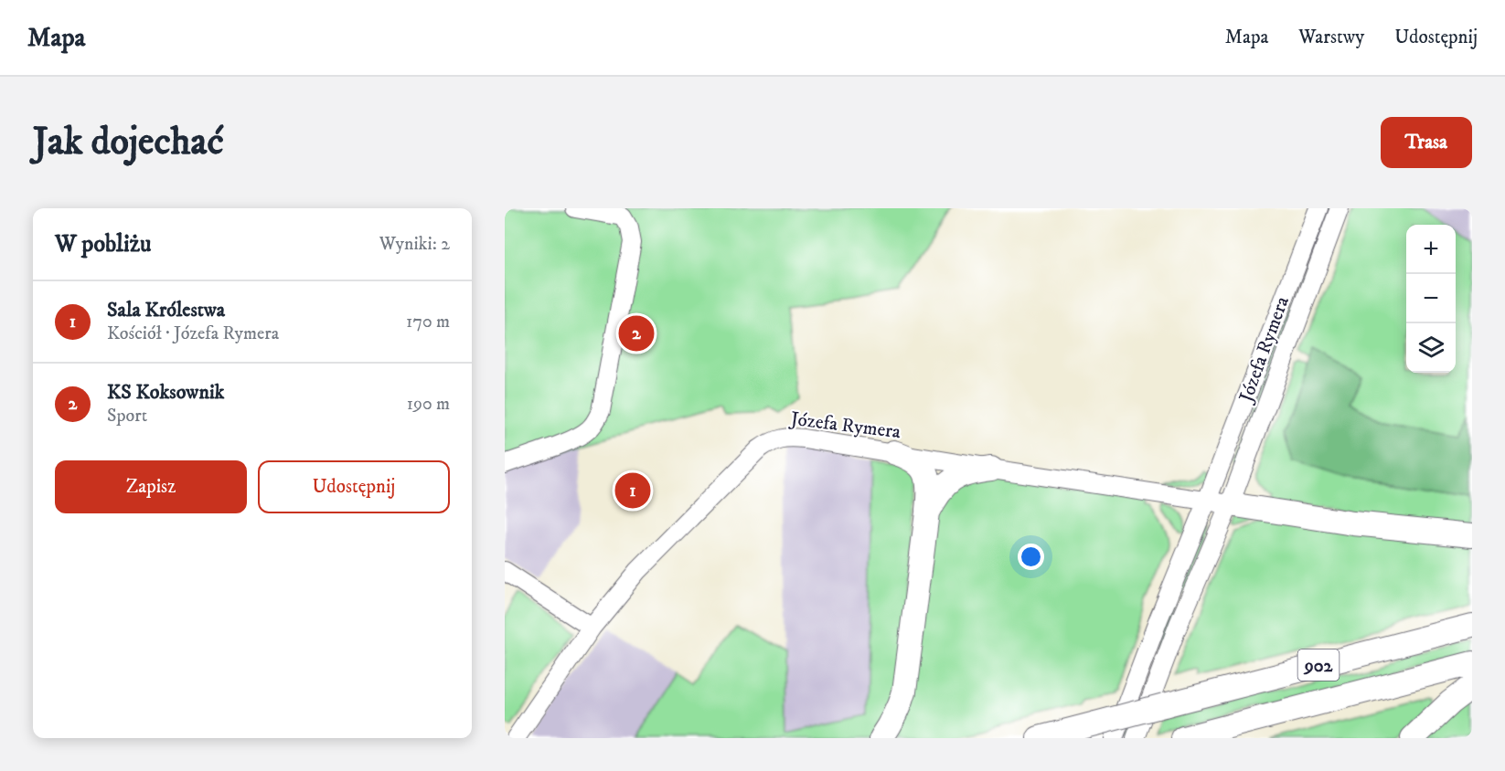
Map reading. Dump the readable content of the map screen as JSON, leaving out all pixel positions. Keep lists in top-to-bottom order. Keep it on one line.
{"streets":{"main road":["902"],"street":["Józefa Rymera"]},"page":{"header":"Mapa","nav":["Mapa","Warstwy","Udostępnij"],"buttons":["Trasa",["Zapisz","Udostępnij"]],"title":"Jak dojechać","heading":["W pobliżu","Wyniki: 2"],"map_buttons":["+","−"],"list":[{"mark":"1","name":"Sala Królestwa","note":"Kościół · Józefa Rymera","value":"170 m"},{"mark":"2","name":"KS Koksownik","note":"Sport","value":"190 m"}],"pins":["2","1"]}}
